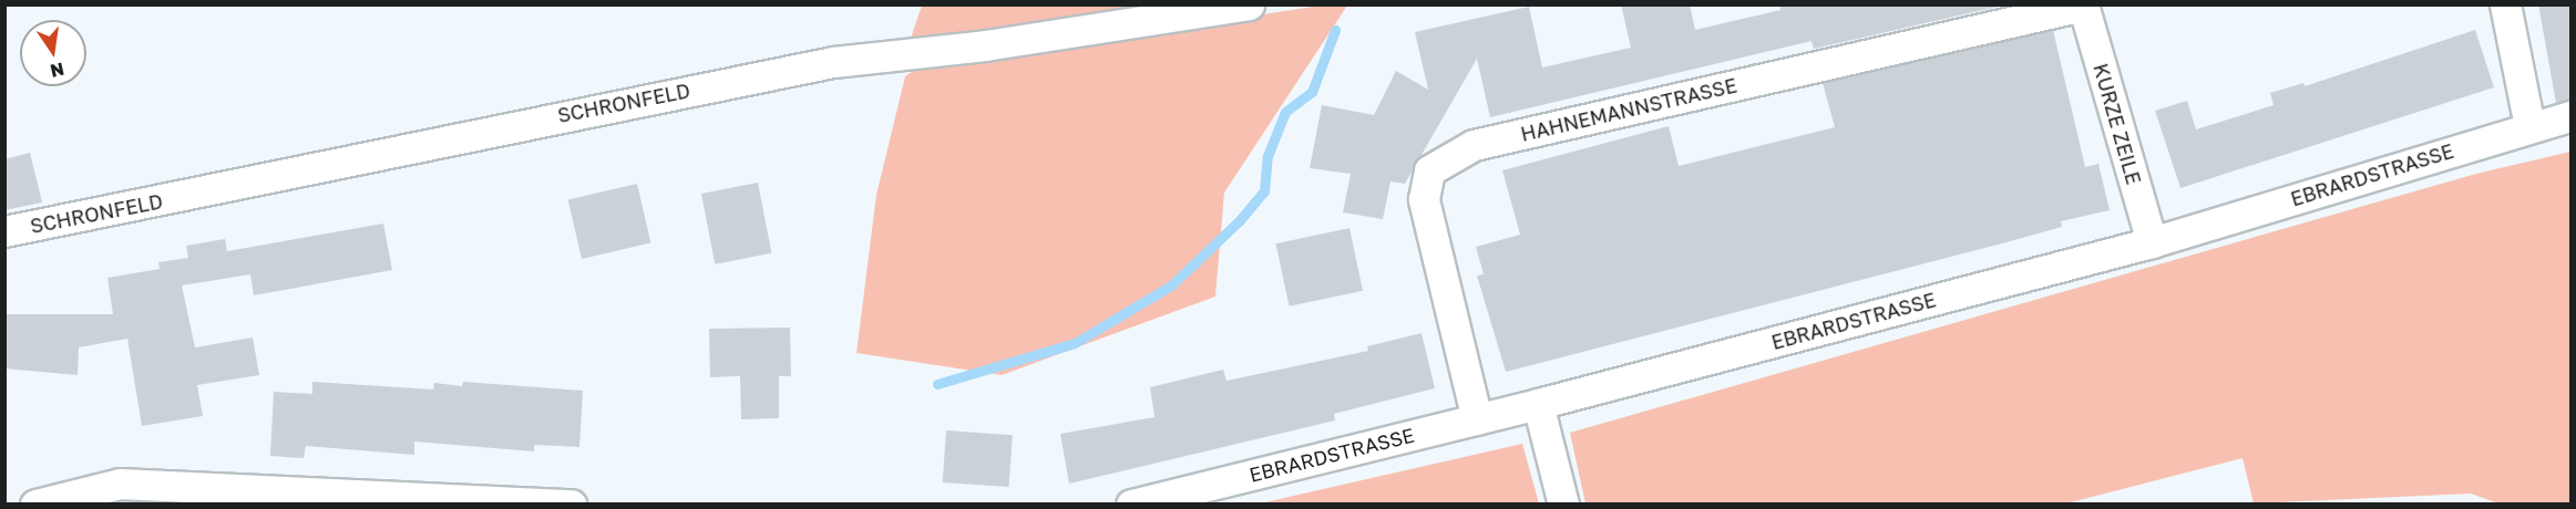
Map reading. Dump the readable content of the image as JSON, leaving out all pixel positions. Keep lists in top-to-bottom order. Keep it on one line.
{"streets":{"street":["SCHRONFELD","HAHNEMANNSTRASSE","KURZE ZEILE","EBRARDSTRASSE"]},"crossings":[["HAHNEMANNSTRASSE","KURZE ZEILE"],["HAHNEMANNSTRASSE","EBRARDSTRASSE"],["KURZE ZEILE","EBRARDSTRASSE"]],"north":"bottom"}
